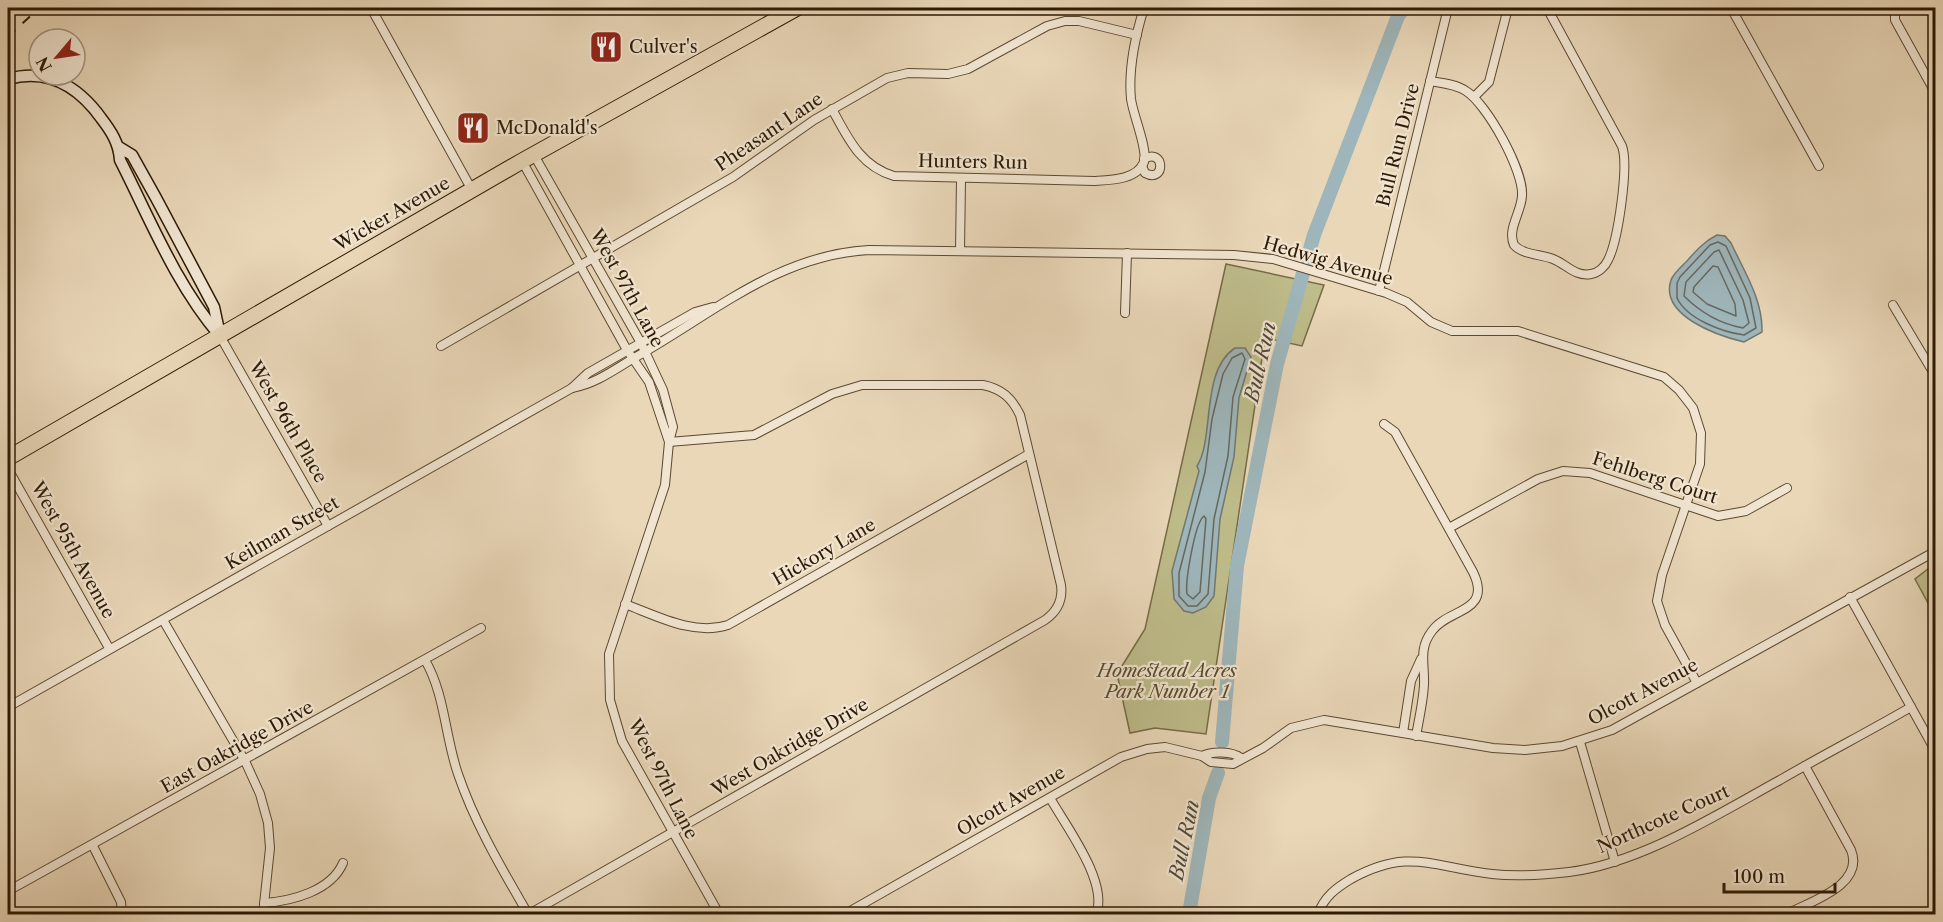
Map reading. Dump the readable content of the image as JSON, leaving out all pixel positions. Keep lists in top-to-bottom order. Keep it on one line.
{"streets":{"highway":["Wicker Avenue"],"street":["Pheasant Lane","Bull Run Drive","Hunters Run","Hedwig Avenue","West 97th Lane","West 96th Place","Fehlberg Court","Keilman Street","West 95th Avenue","Hickory Lane","Olcott Avenue","East Oakridge Drive","West Oakridge Drive","Northcote Court"]},"crossings":[["Pheasant Lane","Hunters Run"],["Pheasant Lane","West 97th Lane"],["Bull Run Drive","Hedwig Avenue"],["Wicker Avenue","West 97th Lane"],["Wicker Avenue","West 96th Place"],["Hedwig Avenue","West 97th Lane"],["Hedwig Avenue","Fehlberg Court"],["Hedwig Avenue","Keilman Street"],["Hedwig Avenue","Olcott Avenue"],["West 97th Lane","Keilman Street"],["West 97th Lane","Hickory Lane"],["West 97th Lane","West Oakridge Drive"],["West 96th Place","Keilman Street"],["Keilman Street","West 95th Avenue"],["Hickory Lane","West Oakridge Drive"]],"water":["Bull Run"],"parks":["Homestead Acres Park Number 1"],"places":{"restaurant":["Culver's","McDonald's"]},"scale_bar":"100 m","north":"bottom left"}
